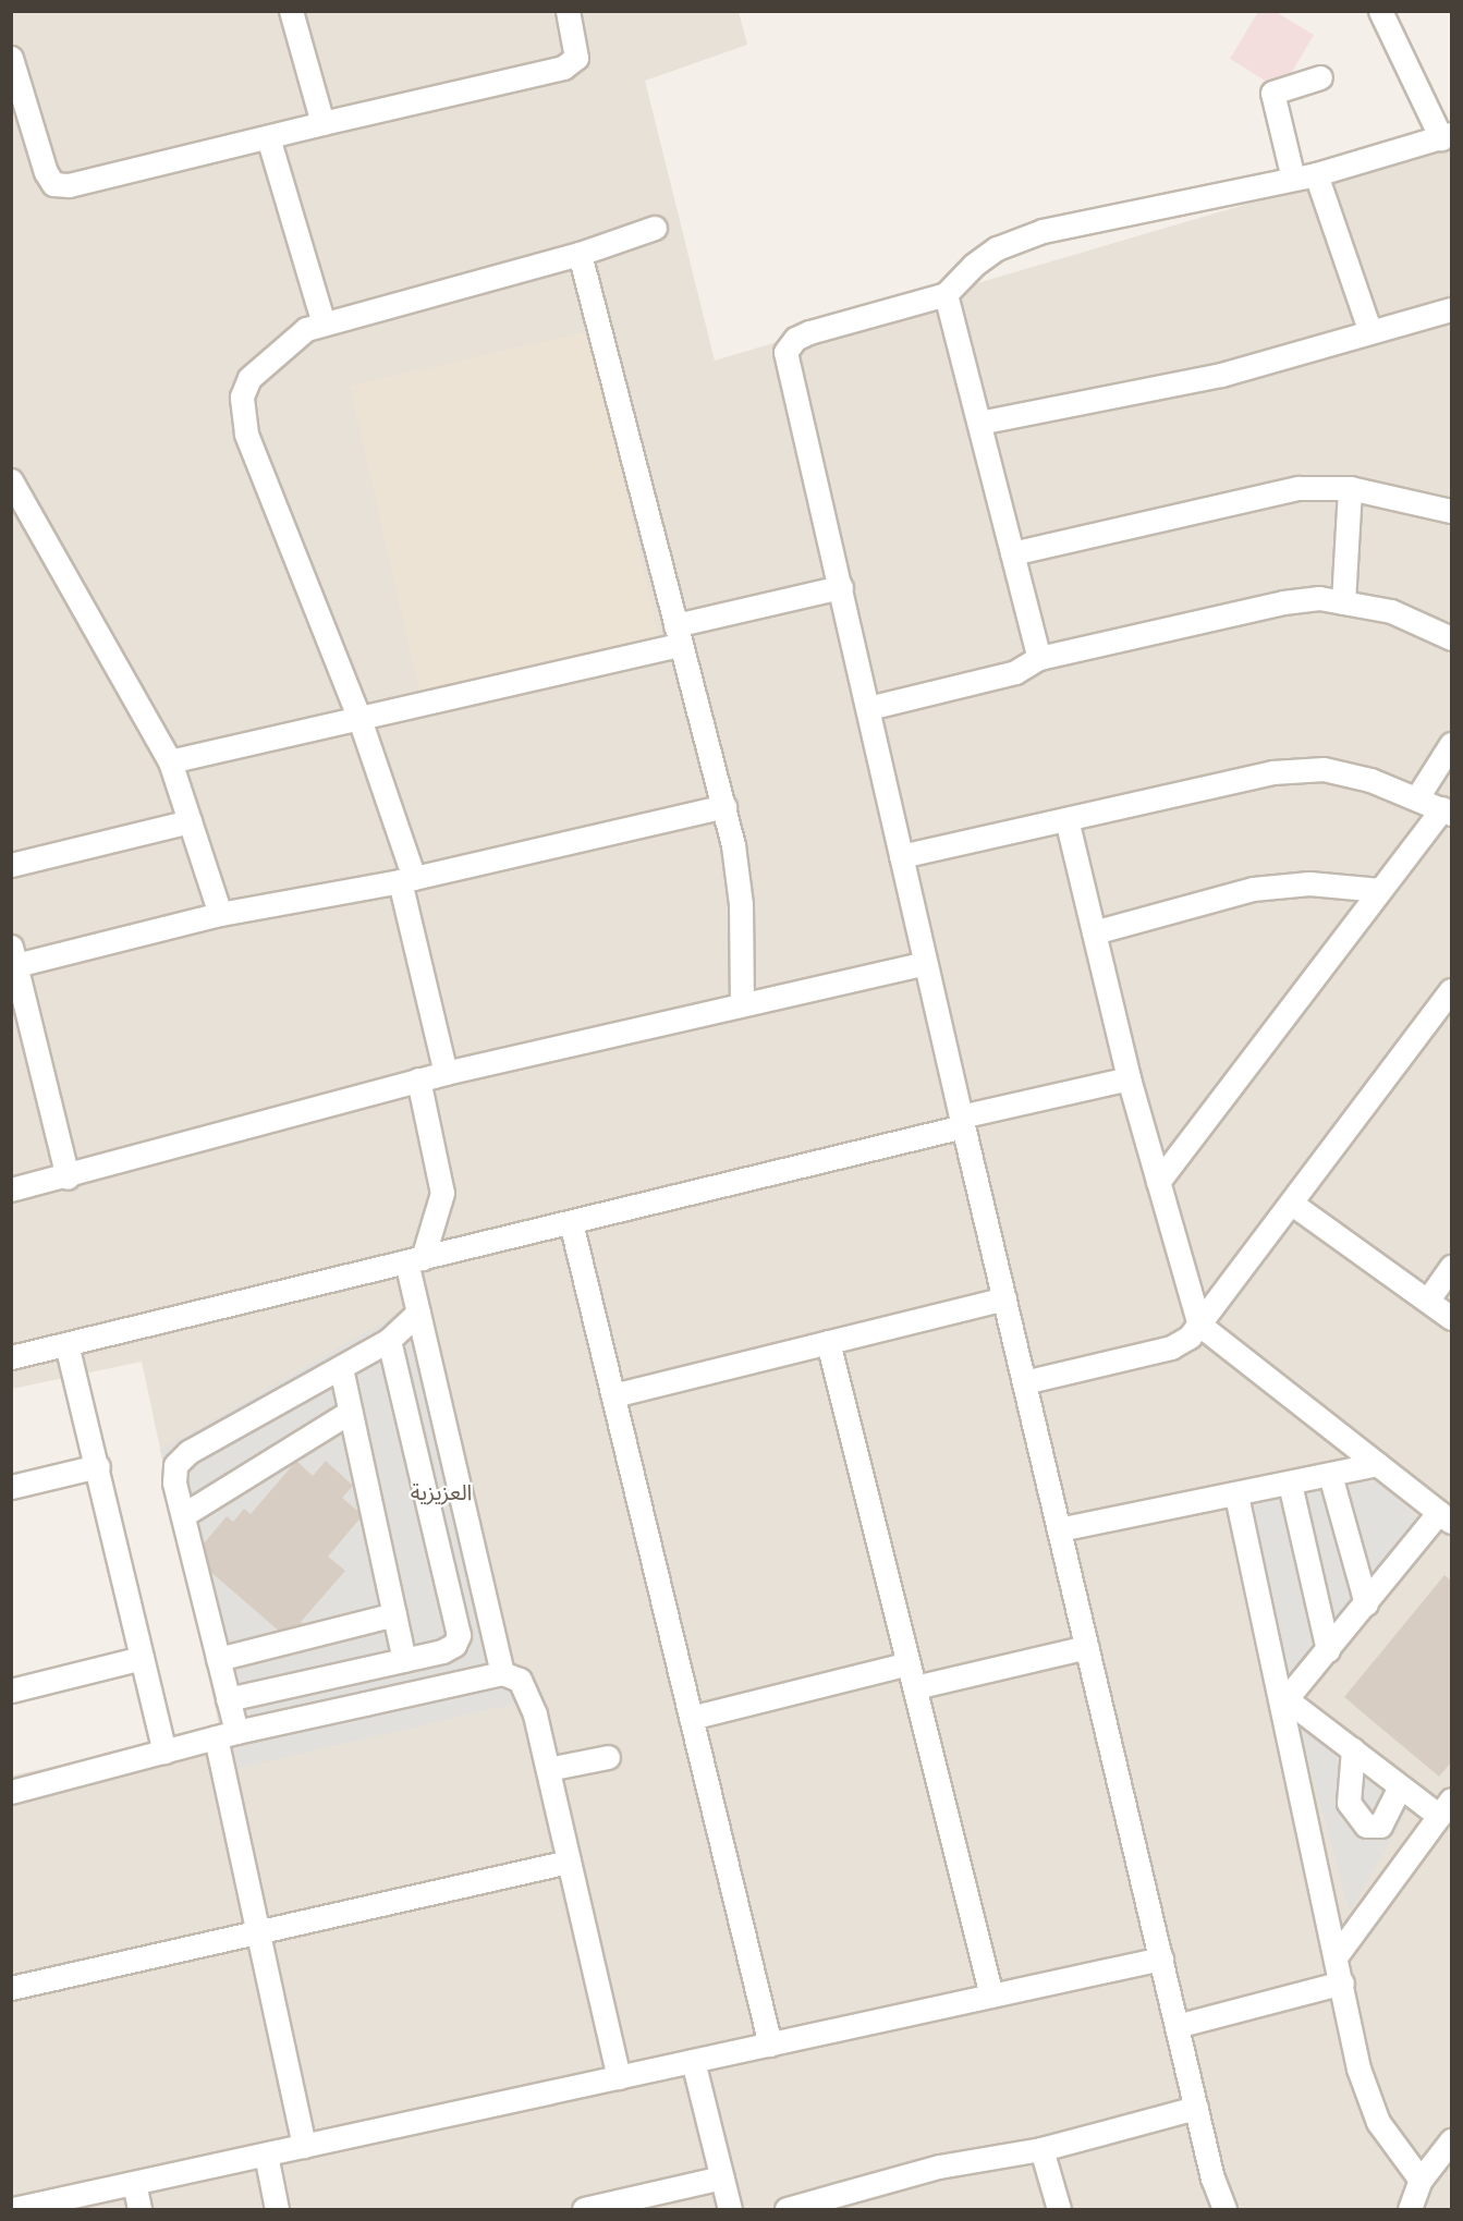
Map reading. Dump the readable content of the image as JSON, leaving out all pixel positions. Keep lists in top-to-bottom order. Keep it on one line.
{"districts":["العزيزية"]}
